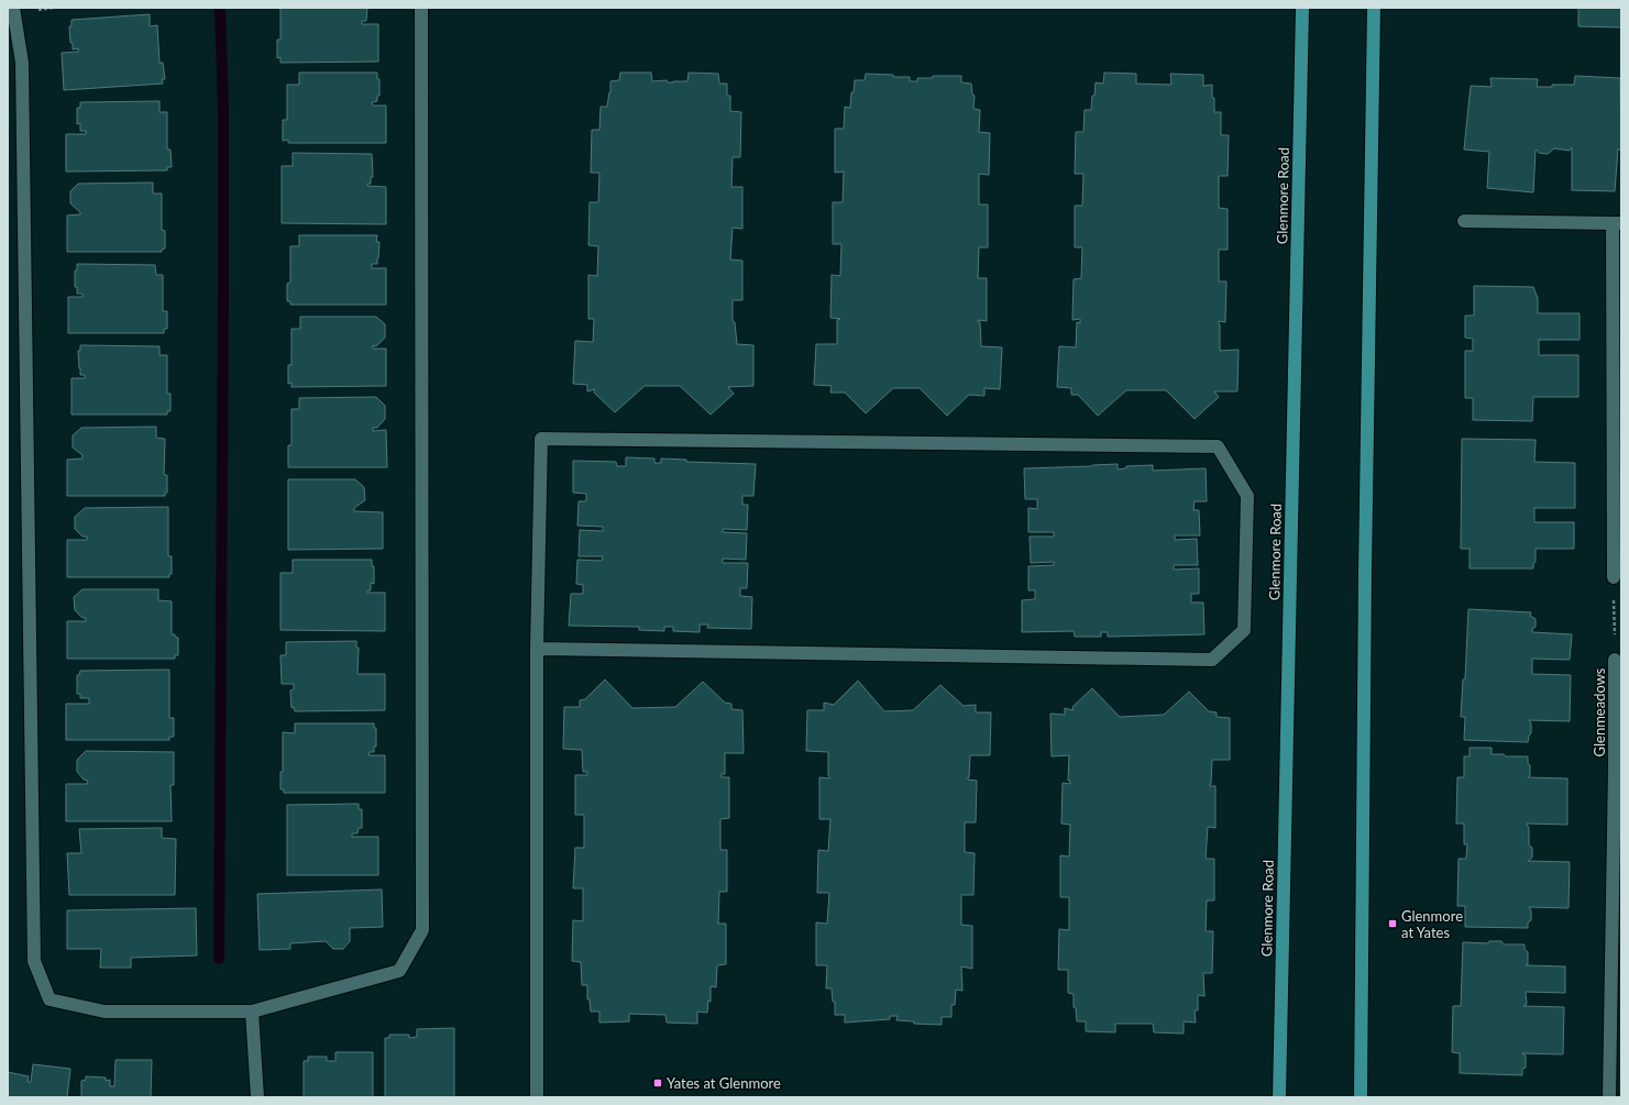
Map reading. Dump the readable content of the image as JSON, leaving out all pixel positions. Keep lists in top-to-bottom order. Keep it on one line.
{"streets":{"main road":["Glenmore Road"],"street":["Glenmeadows"]},"places":{"transit":["Glenmore at Yates","Yates at Glenmore"]}}
